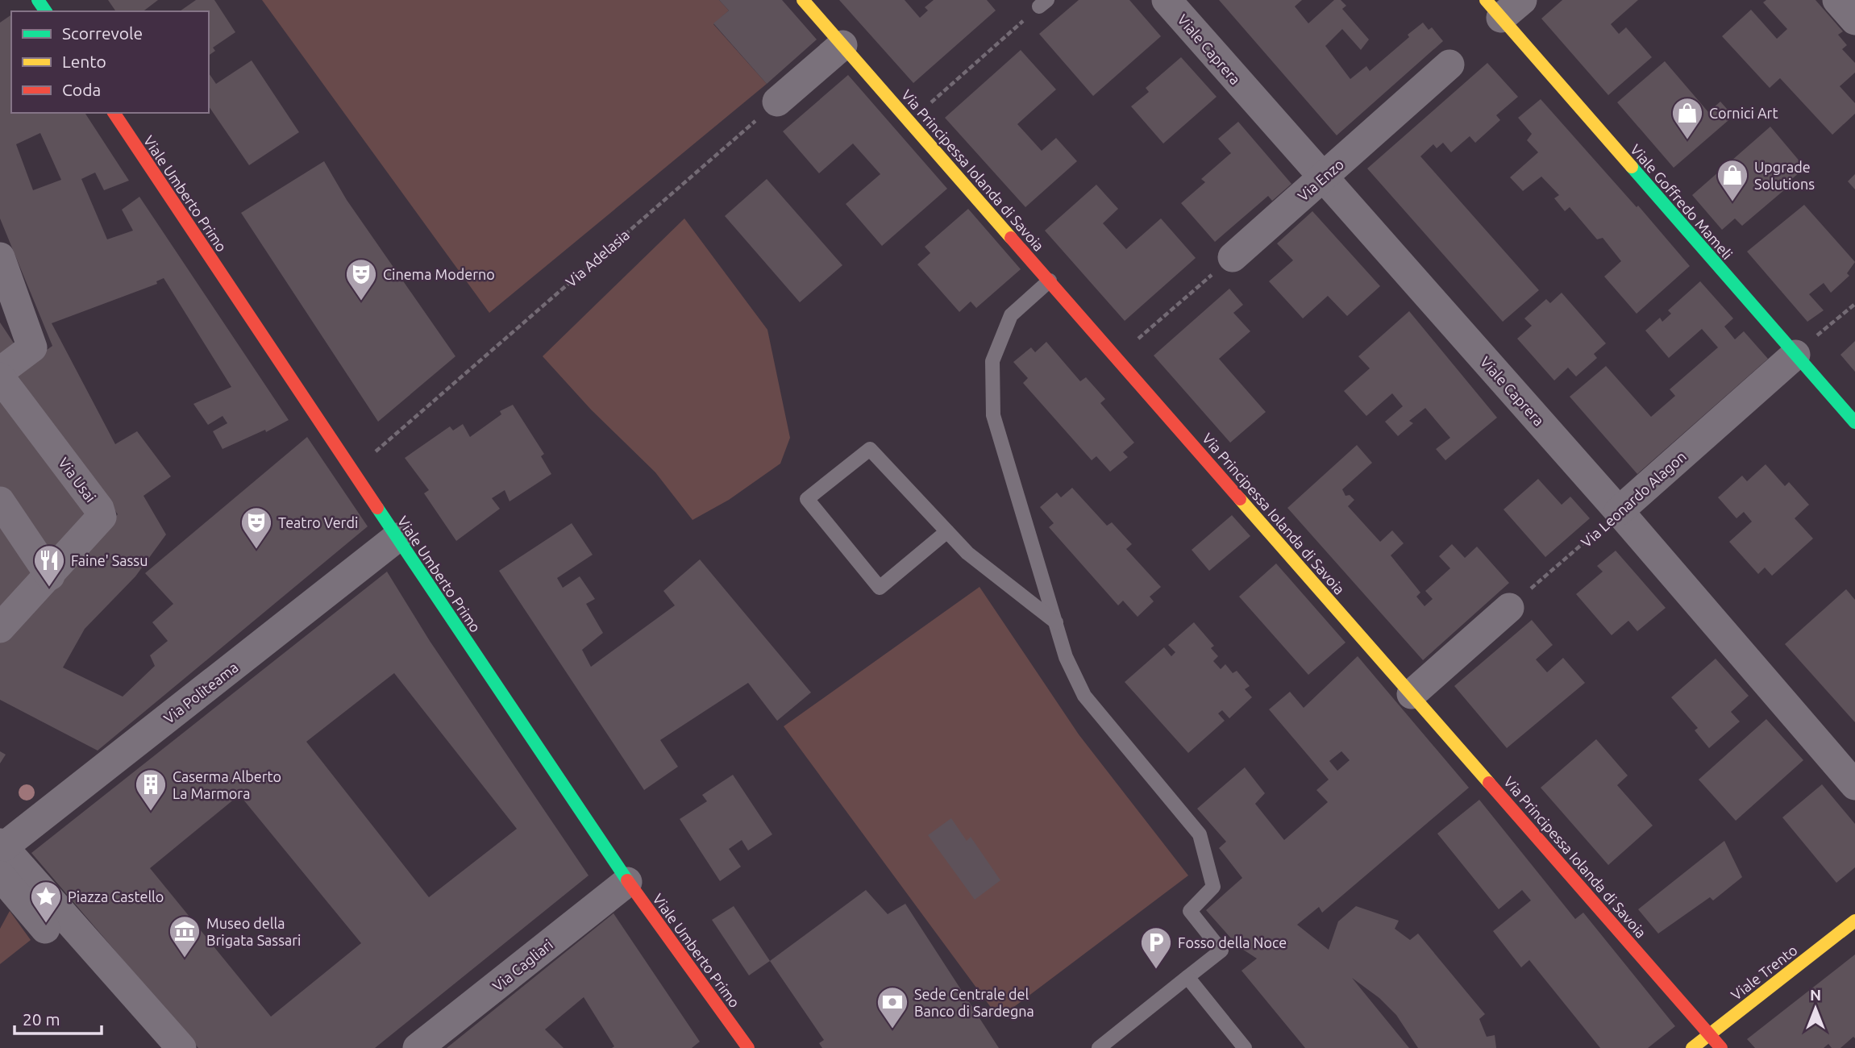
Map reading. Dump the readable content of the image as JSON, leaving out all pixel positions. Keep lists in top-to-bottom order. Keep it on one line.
{"streets":{"main road":["Via Principessa Iolanda di Savoia","Viale Umberto Primo","Viale Goffredo Mameli","Viale Trento"],"street":["Viale Caprera","Via Enzo","Via Usai","Via Leonardo Alagon","Via Politeama","Via Cagliari"],"path":["Via Adelasia"]},"crossings":[["Viale Caprera","Via Enzo"],["Viale Caprera","Via Leonardo Alagon"],["Via Principessa Iolanda di Savoia","Viale Trento"],["Viale Umberto Primo","Via Adelasia"],["Viale Umberto Primo","Via Politeama"],["Viale Umberto Primo","Via Cagliari"],["Viale Goffredo Mameli","Via Leonardo Alagon"]],"places":{"shop":["Cornici Art","Upgrade Solutions"],"theatre":["Cinema Moderno","Teatro Verdi"],"restaurant":["Faine' Sassu"],"building":["Caserma Alberto La Marmora"],"place":["Piazza Castello"],"museum":["Museo della Brigata Sassari"],"parking":["Fosso della Noce"],"bank":["Sede Centrale del Banco di Sardegna"]},"legend":["Scorrevole","Lento","Coda"],"scale_bar":"20 m","north":"top"}
